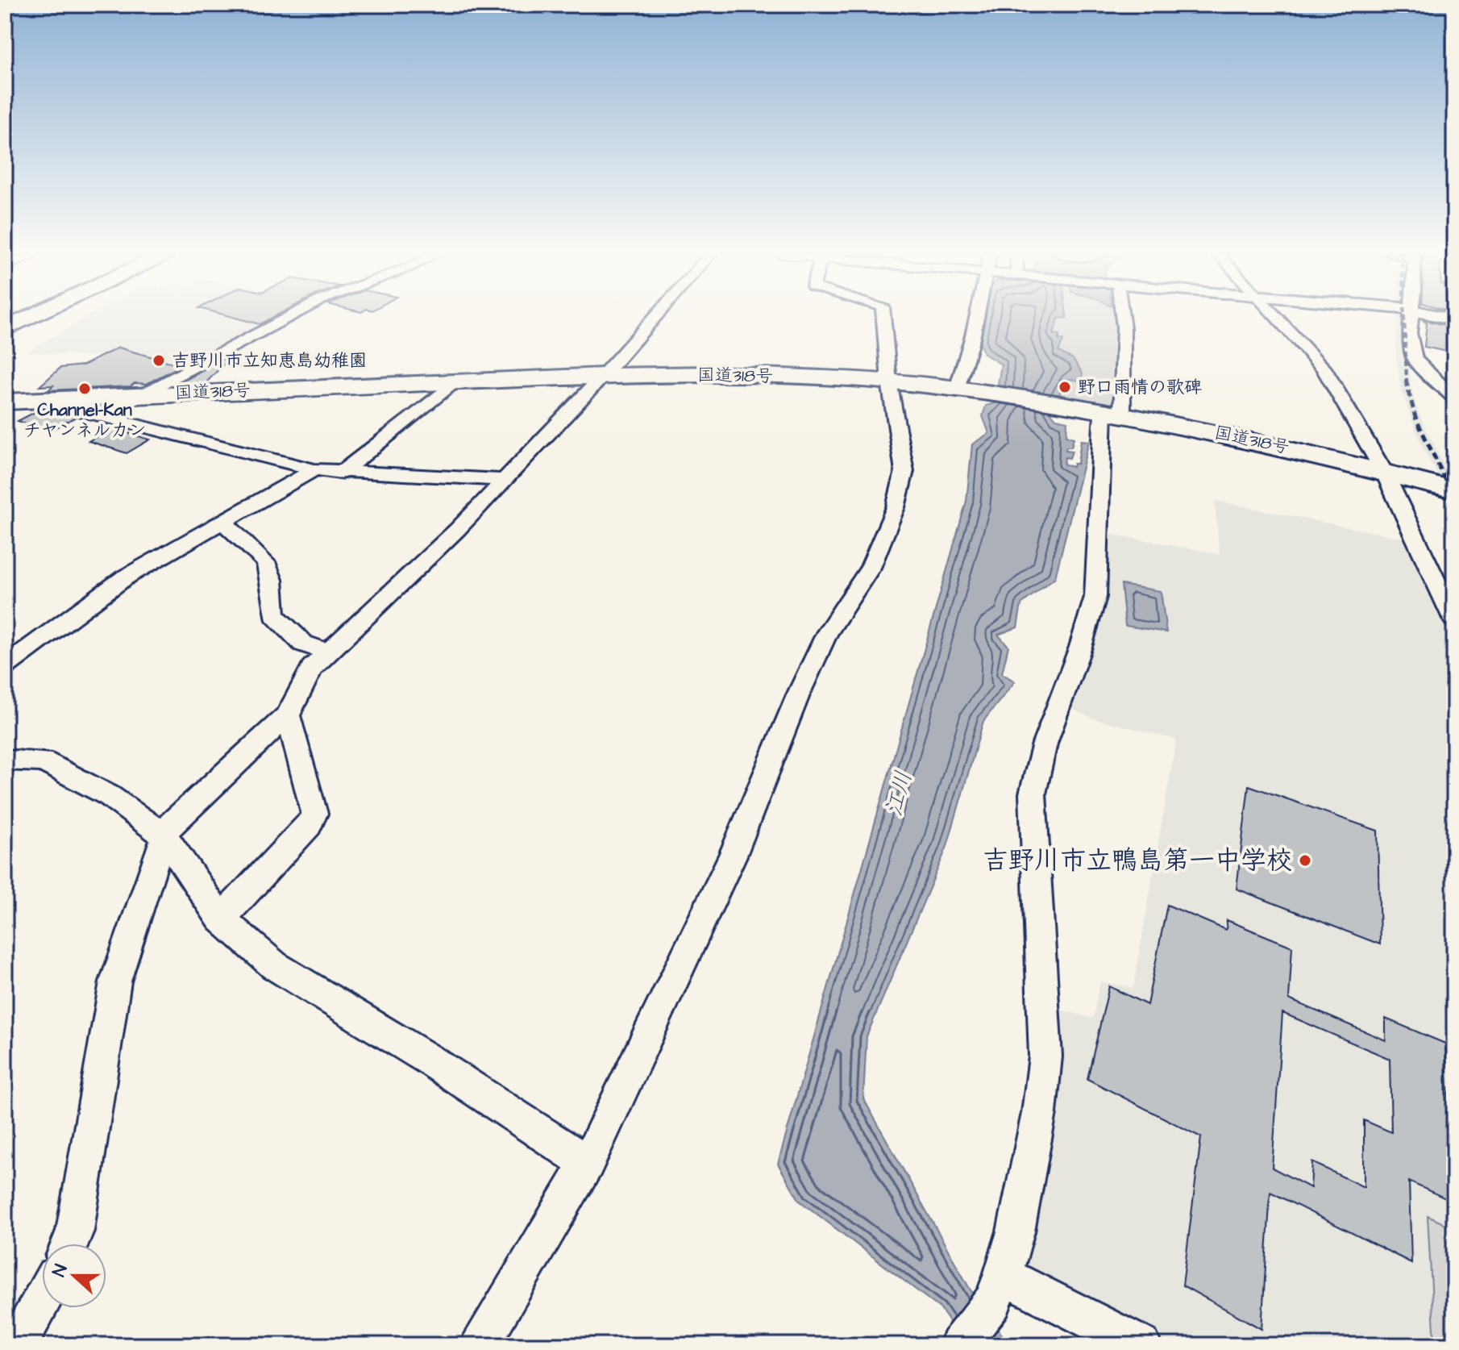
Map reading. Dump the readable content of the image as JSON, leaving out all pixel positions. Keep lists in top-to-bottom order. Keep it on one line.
{"streets":{"main road":["国道318号"]},"water":["江川"],"places":["吉野川市立知恵島幼稚園","野口雨情の歌碑","Channel-Kan チヤンネルカン","吉野川市立鴨島第一中学校"],"north":"left"}
